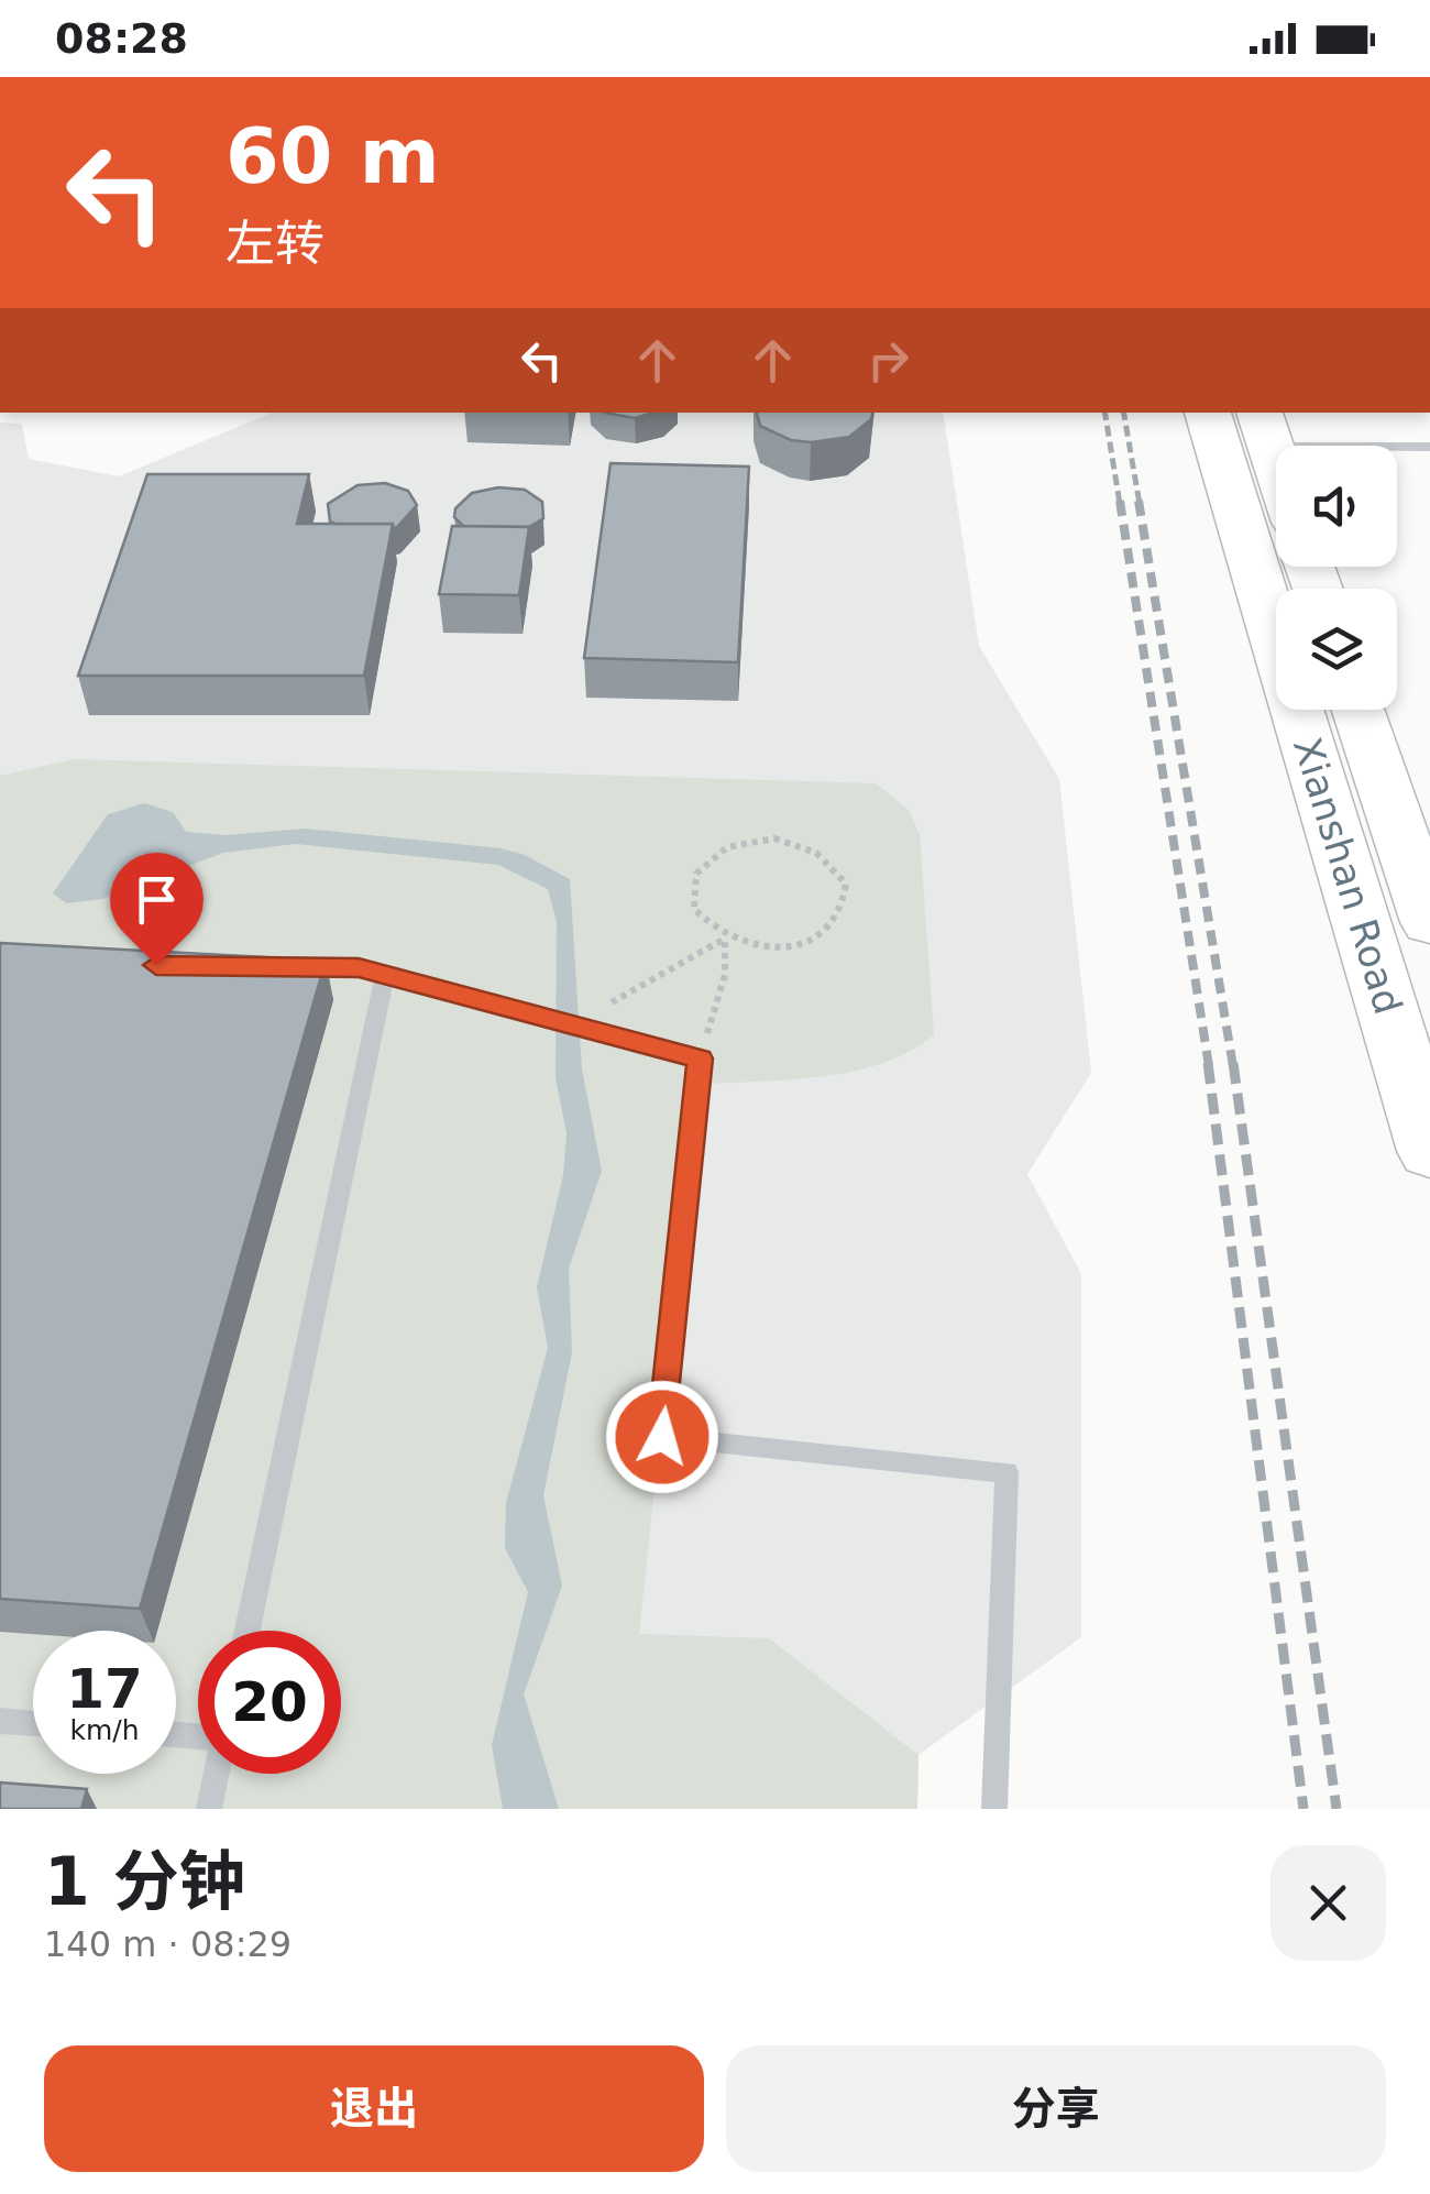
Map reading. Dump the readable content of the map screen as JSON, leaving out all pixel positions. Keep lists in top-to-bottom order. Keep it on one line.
{"streets":{"highway":["Xianshan Road"]},"page":{"status":"08:28","turn":["60 m","左转"],"speed":"17 km/h","limit":"20","heading":["1 分钟","140 m · 08:29"],"buttons":["退出","分享"]}}
